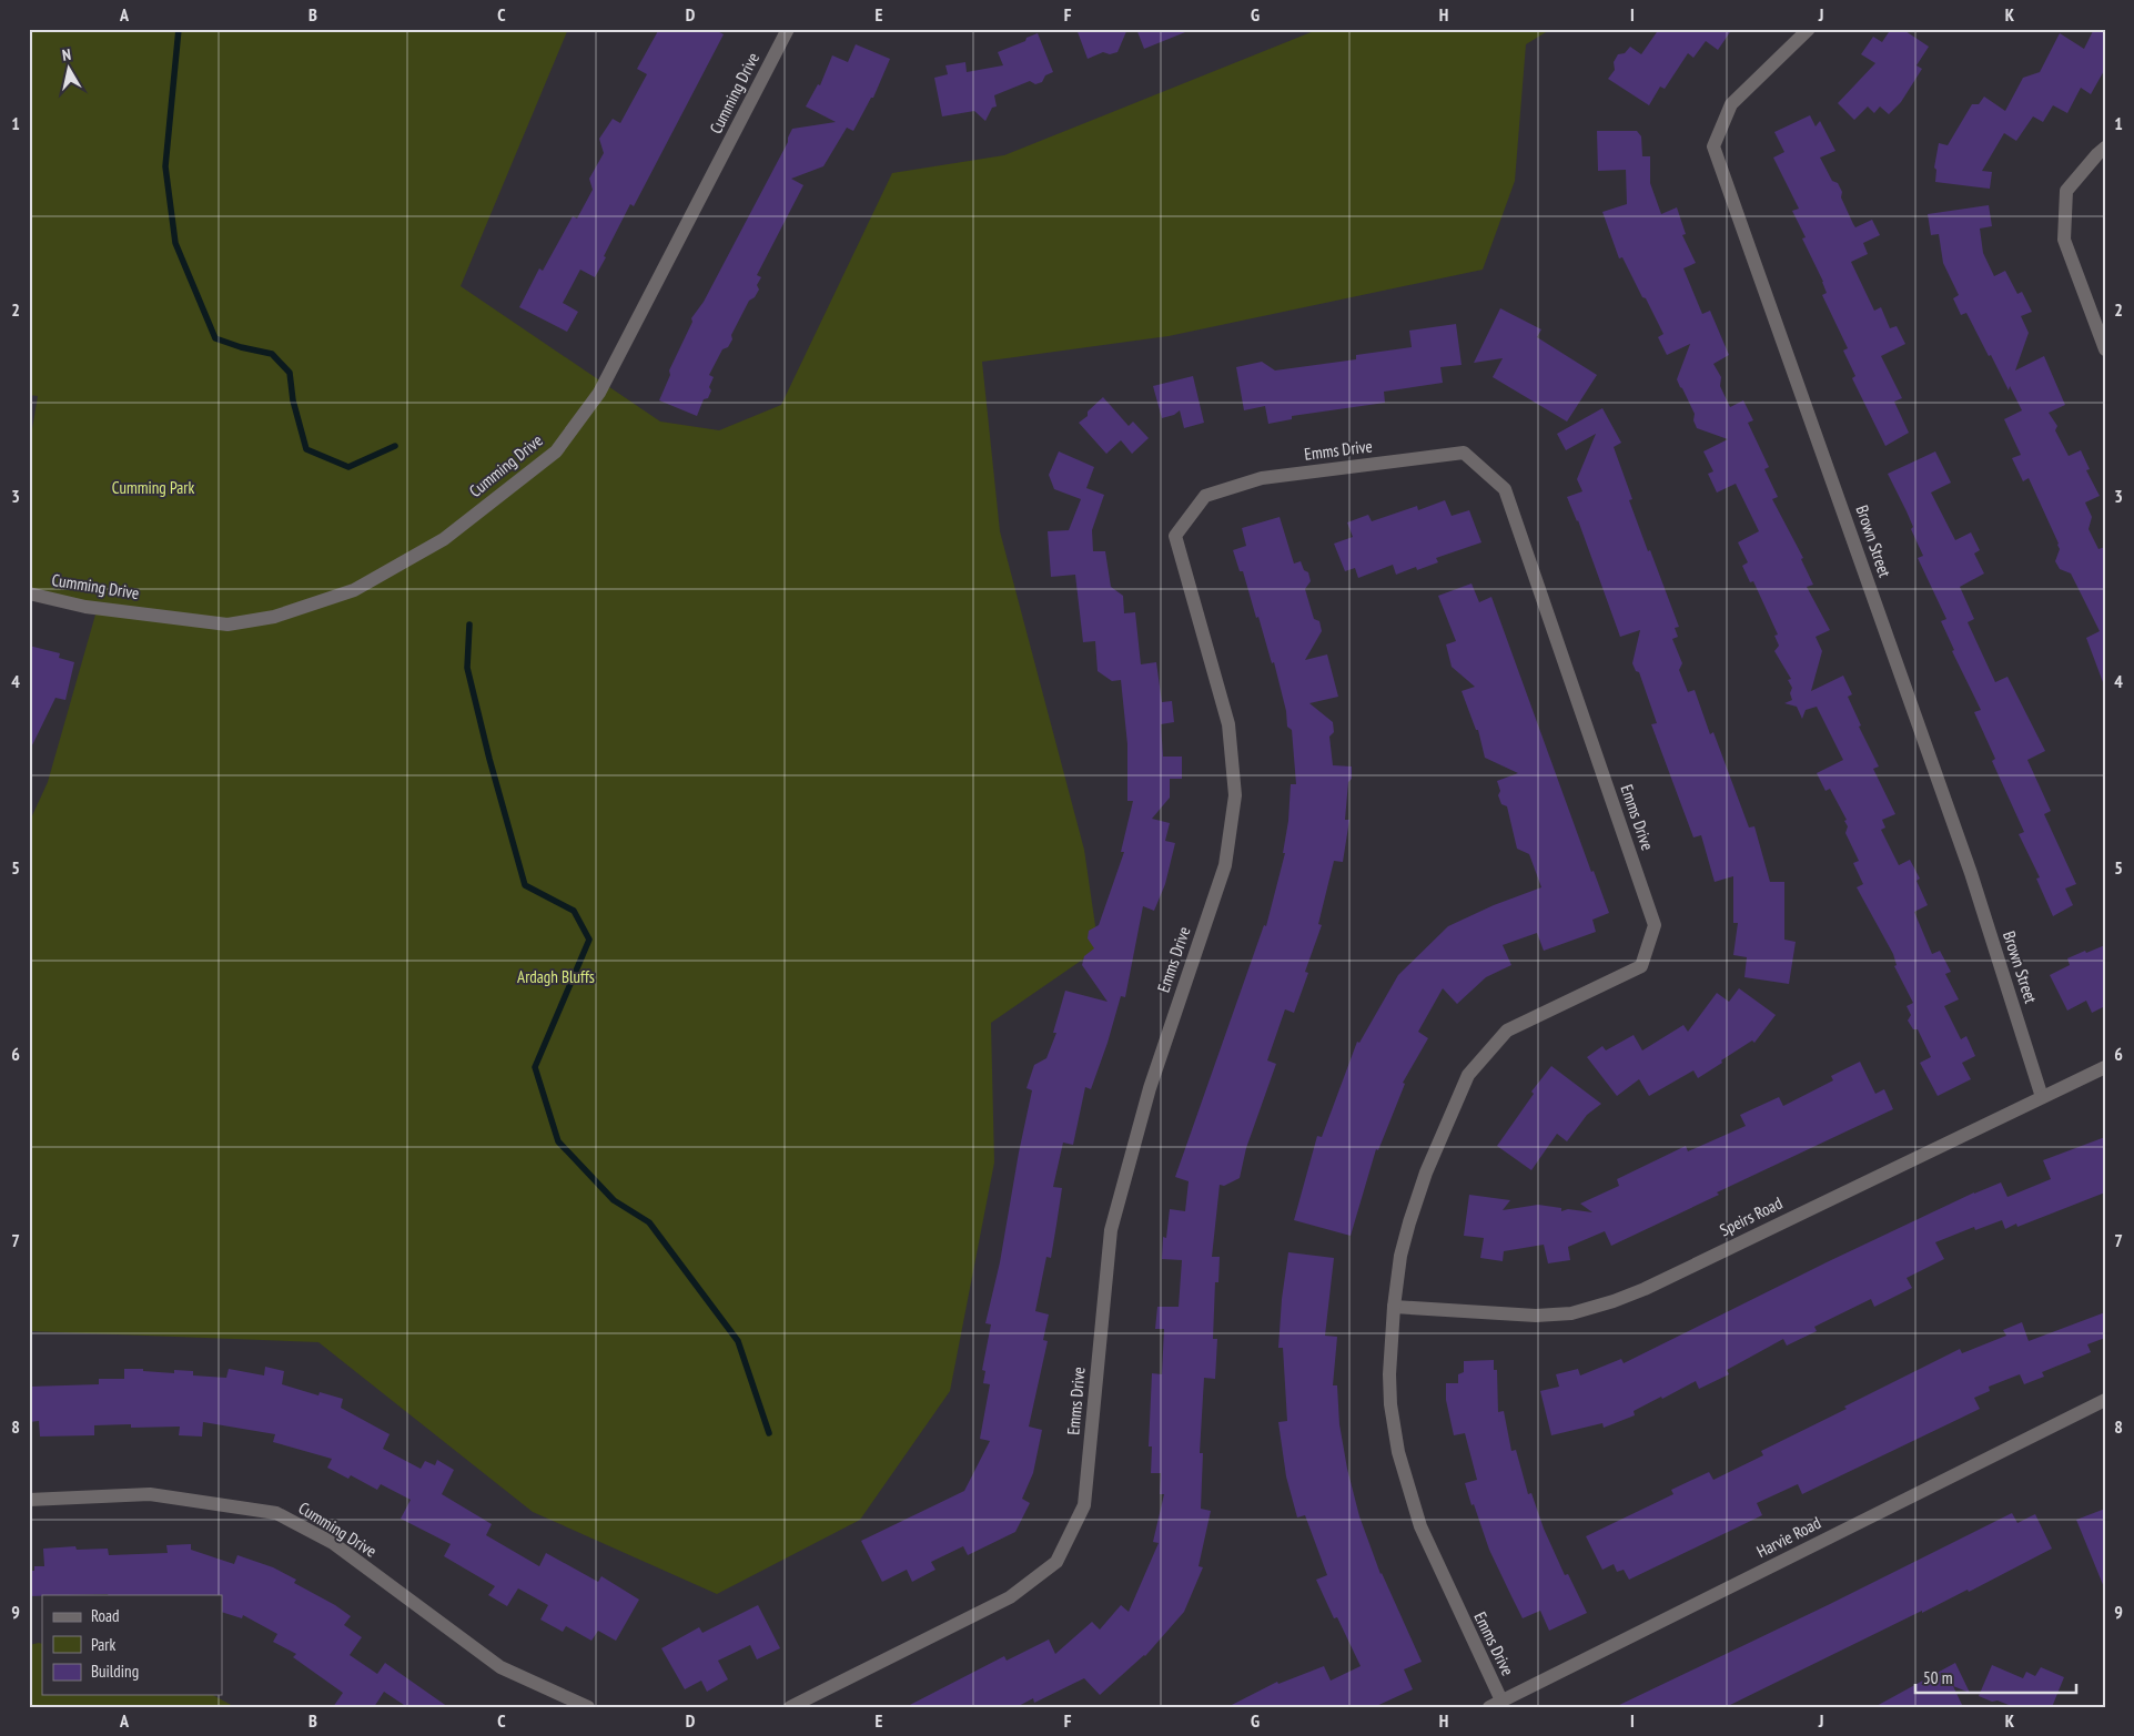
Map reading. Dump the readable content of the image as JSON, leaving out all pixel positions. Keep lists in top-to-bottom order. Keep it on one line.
{"streets":{"street":["Cumming Drive","Emms Drive","Brown Street","Speirs Road","Harvie Road"]},"crossings":[["Emms Drive","Speirs Road"],["Emms Drive","Harvie Road"],["Brown Street","Speirs Road"]],"parks":["Cumming Park","Ardagh Bluffs"],"legend":["Road","Park","Building"],"scale_bar":"50 m","north":"top","grid":{"columns":["A","B","C","D","E","F","G","H","I","J","K"],"rows":["1","2","3","4","5","6","7","8","9"]}}
